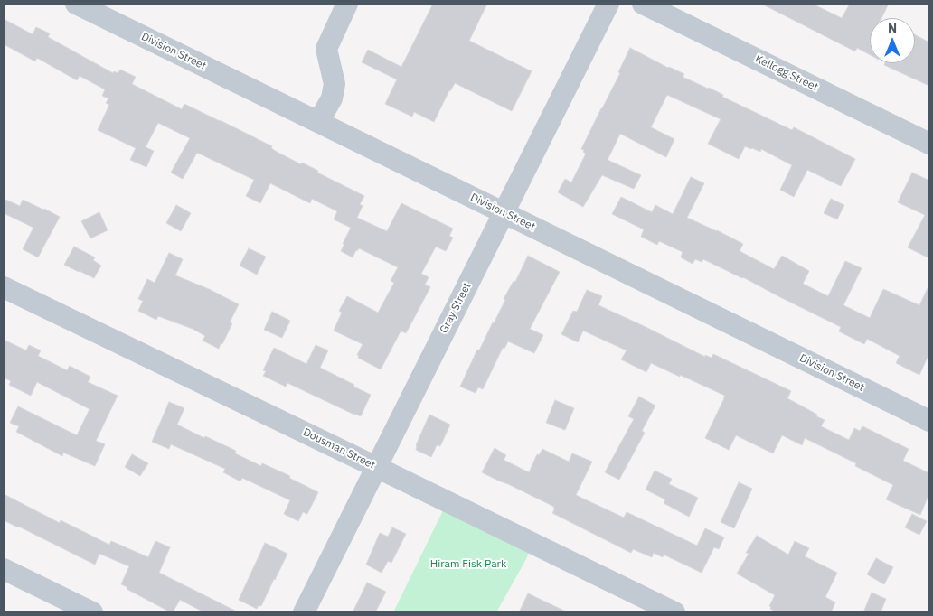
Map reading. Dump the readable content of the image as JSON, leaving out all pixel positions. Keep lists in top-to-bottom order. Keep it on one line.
{"streets":{"street":["Division Street","Kellogg Street","Gray Street","Dousman Street"]},"crossings":[["Division Street","Gray Street"],["Gray Street","Dousman Street"]],"parks":["Hiram Fisk Park"],"north":"top"}
